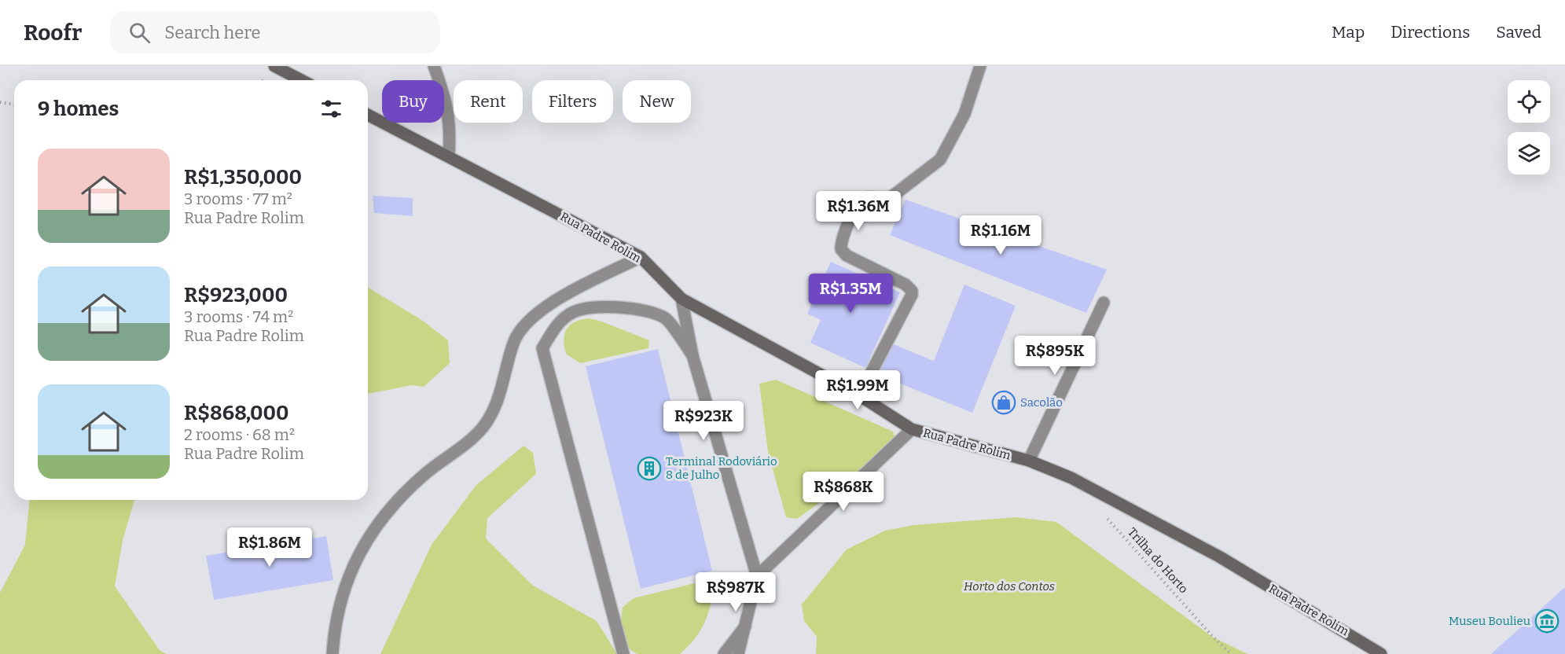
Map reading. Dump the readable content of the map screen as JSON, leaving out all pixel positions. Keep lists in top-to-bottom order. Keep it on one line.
{"streets":{"main road":["Rua Padre Rolim"],"path":["Trilha do Horto"]},"parks":["Horto dos Contos"],"places":{"shop":["Sacolão"],"building":["Terminal Rodoviário 8 de Julho"],"museum":["Museu Boulieu"]},"page":{"header":"Roofr","search":"Search here","nav":["Map","Directions","Saved"],"chip":["Buy","Rent","Filters","New"],"heading":"9 homes","list":[{"name":"R$1,350,000","note":"3 rooms · 77 m² · Rua Padre Rolim"},{"name":"R$923,000","note":"3 rooms · 74 m² · Rua Padre Rolim"},{"name":"R$868,000","note":"2 rooms · 68 m² · Rua Padre Rolim"}],"price":["R$1.36M","R$1.16M","R$1.35M","R$895K","R$1.99M","R$923K","R$868K","R$1.86M","R$987K"]}}
